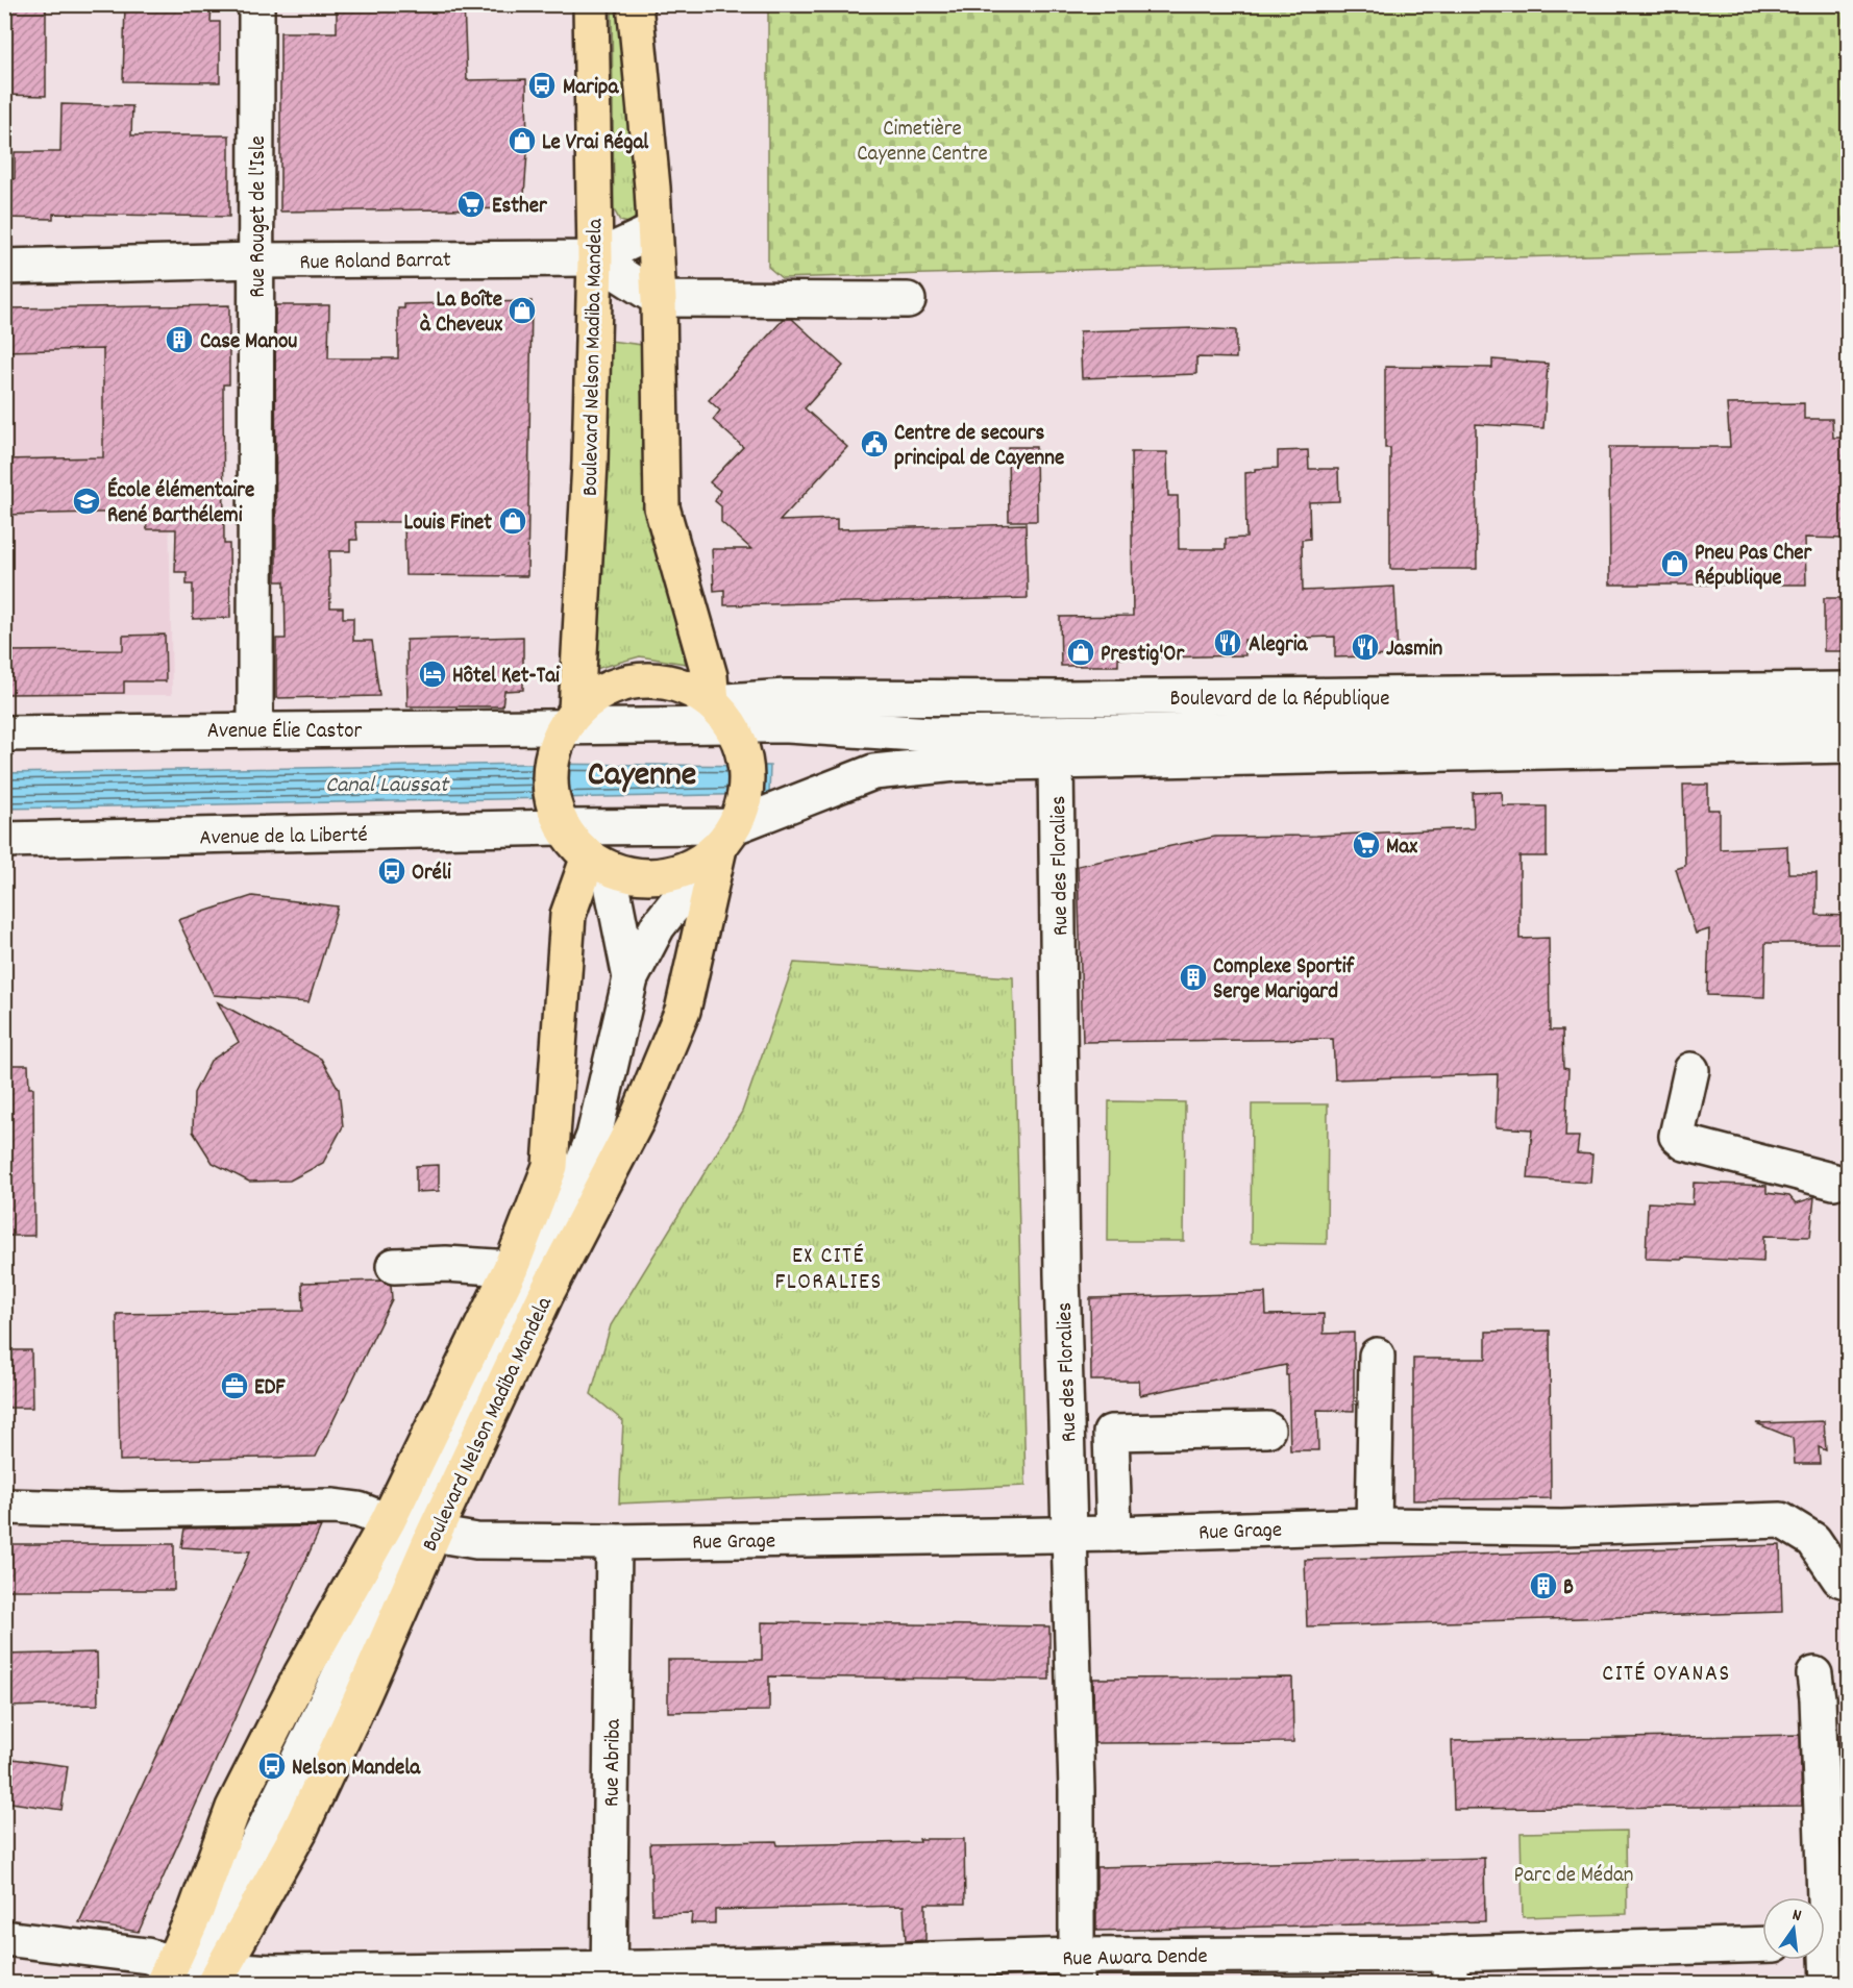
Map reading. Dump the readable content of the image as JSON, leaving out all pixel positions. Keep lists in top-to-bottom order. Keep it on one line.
{"streets":{"main road":["Boulevard Nelson Madiba Mandela"],"street":["Rue Rouget de l'Isle","Rue Roland Barrat","Boulevard de la République","Avenue Élie Castor","Avenue de la Liberté","Rue des Floralies","Rue Grage","Rue Abriba","Rue Awara Dende"]},"crossings":[["Rue Rouget de l'Isle","Rue Roland Barrat"],["Rue Rouget de l'Isle","Avenue Élie Castor"],["Rue Roland Barrat","Boulevard Nelson Madiba Mandela"],["Boulevard Nelson Madiba Mandela","Boulevard de la République"],["Boulevard Nelson Madiba Mandela","Avenue Élie Castor"],["Boulevard Nelson Madiba Mandela","Avenue de la Liberté"],["Boulevard Nelson Madiba Mandela","Rue Grage"],["Boulevard Nelson Madiba Mandela","Rue Awara Dende"],["Boulevard de la République","Avenue Élie Castor"],["Rue des Floralies","Rue Grage"],["Rue des Floralies","Rue Awara Dende"],["Rue Grage","Rue Abriba"],["Rue Abriba","Rue Awara Dende"]],"districts":["Cayenne","EX CITÉ FLORALIES","CITÉ OYANAS"],"water":["Canal Laussat"],"parks":["Cimetière Cayenne Centre","Parc de Médan"],"places":{"bus stop":["Maripa","Oréli","Nelson Mandela"],"shop":["Le Vrai Régal","La Boîte à Cheveux","Louis Finet","Pneu Pas Cher République","Prestig'Or"],"supermarket":["Esther","Max"],"building":["Case Manou","Complexe Sportif Serge Marigard","B"],"public building":["Centre de secours principal de Cayenne"],"school or university":["École élémentaire René Barthélemi"],"restaurant":["Alegria","Jasmin"],"hotel":["Hôtel Ket-Tai"],"office":["EDF"]},"north":"top"}
